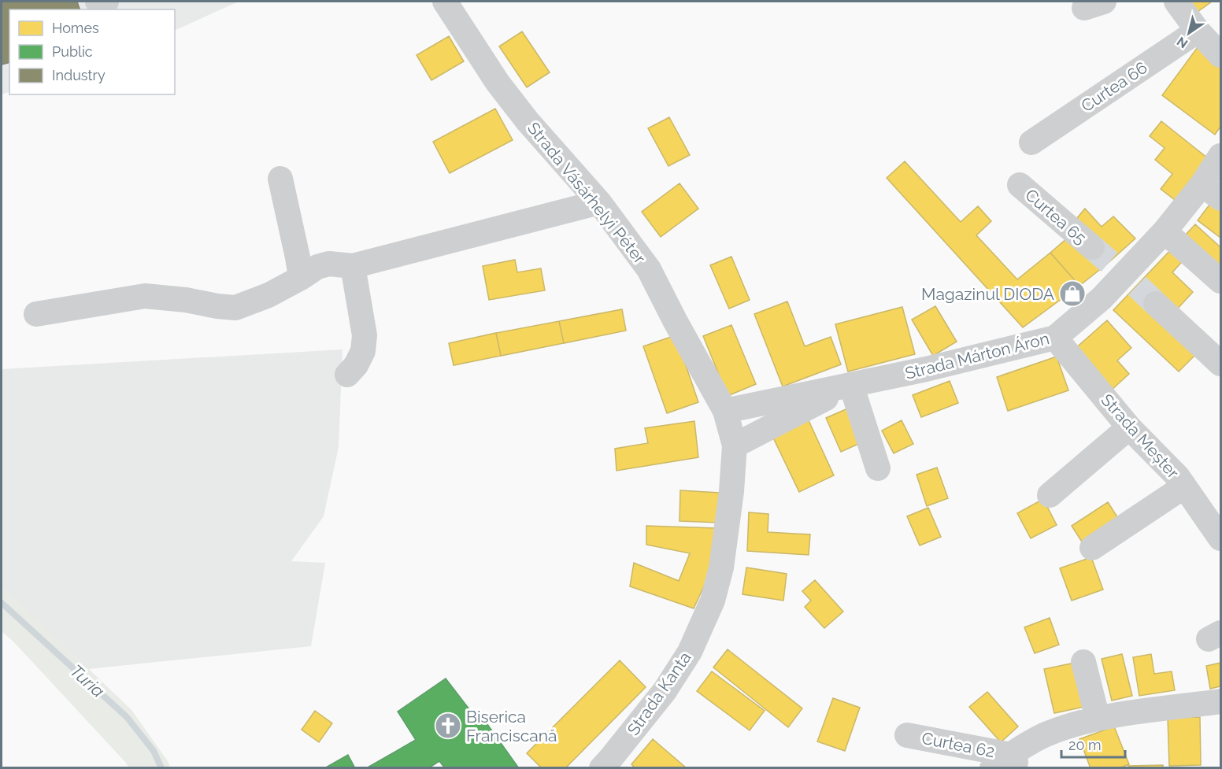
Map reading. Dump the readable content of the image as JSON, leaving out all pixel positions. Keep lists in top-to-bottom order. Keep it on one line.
{"streets":{"street":["Curtea 66","Strada Vásárhelyi Péter","Curtea 65","Strada Márton Áron","Strada Meșter","Strada Kanta","Curtea 62"]},"crossings":[["Strada Vásárhelyi Péter","Strada Márton Áron"],["Strada Vásárhelyi Péter","Strada Kanta"],["Curtea 65","Strada Márton Áron"],["Strada Márton Áron","Strada Meșter"],["Strada Márton Áron","Strada Kanta"]],"water":["Turia"],"places":{"shop":["Magazinul DIODA"],"church":["Biserica Franciscană"]},"legend":["Homes","Public","Industry"],"scale_bar":"20 m","north":"bottom left"}
